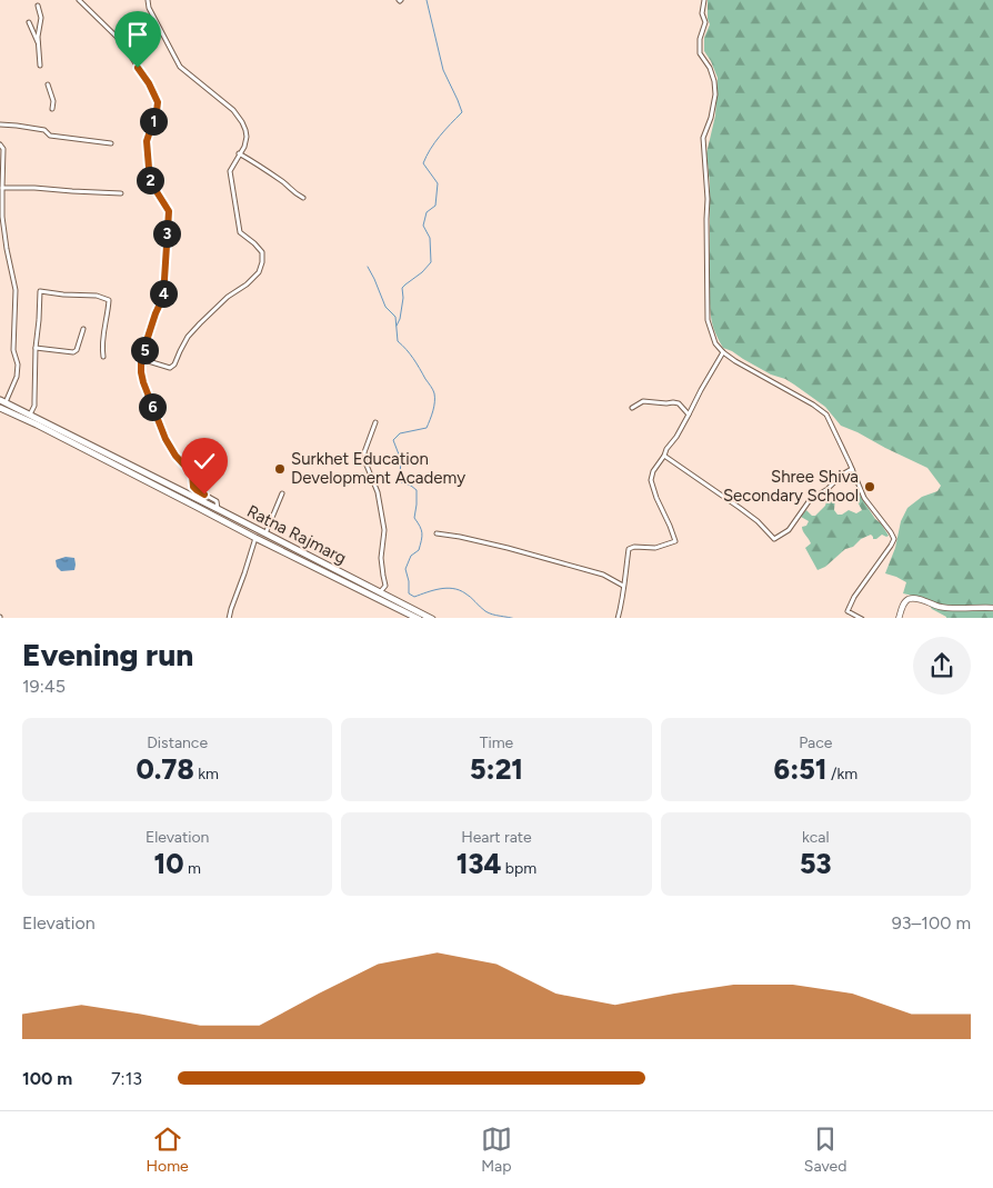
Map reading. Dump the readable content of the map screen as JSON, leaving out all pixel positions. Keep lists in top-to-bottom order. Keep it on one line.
{"streets":{"main road":["Ratna Rajmarg"]},"places":["Surkhet Education Development Academy","Shree Shiva Secondary School"],"page":{"pins":["1","2","3","4","5","6"],"heading":["Evening run","19:45"],"stats":[["Distance","0.78 km"],["Time","5:21"],["Pace","6:51 /km"],["Elevation","10 m"],["Heart rate","134 bpm"],["kcal","53"]],"chart":["Elevation","93–100 m"],"list":[{"name":"100 m","note":"7:13"}],"tabs":["Home","Map","Saved"]}}
